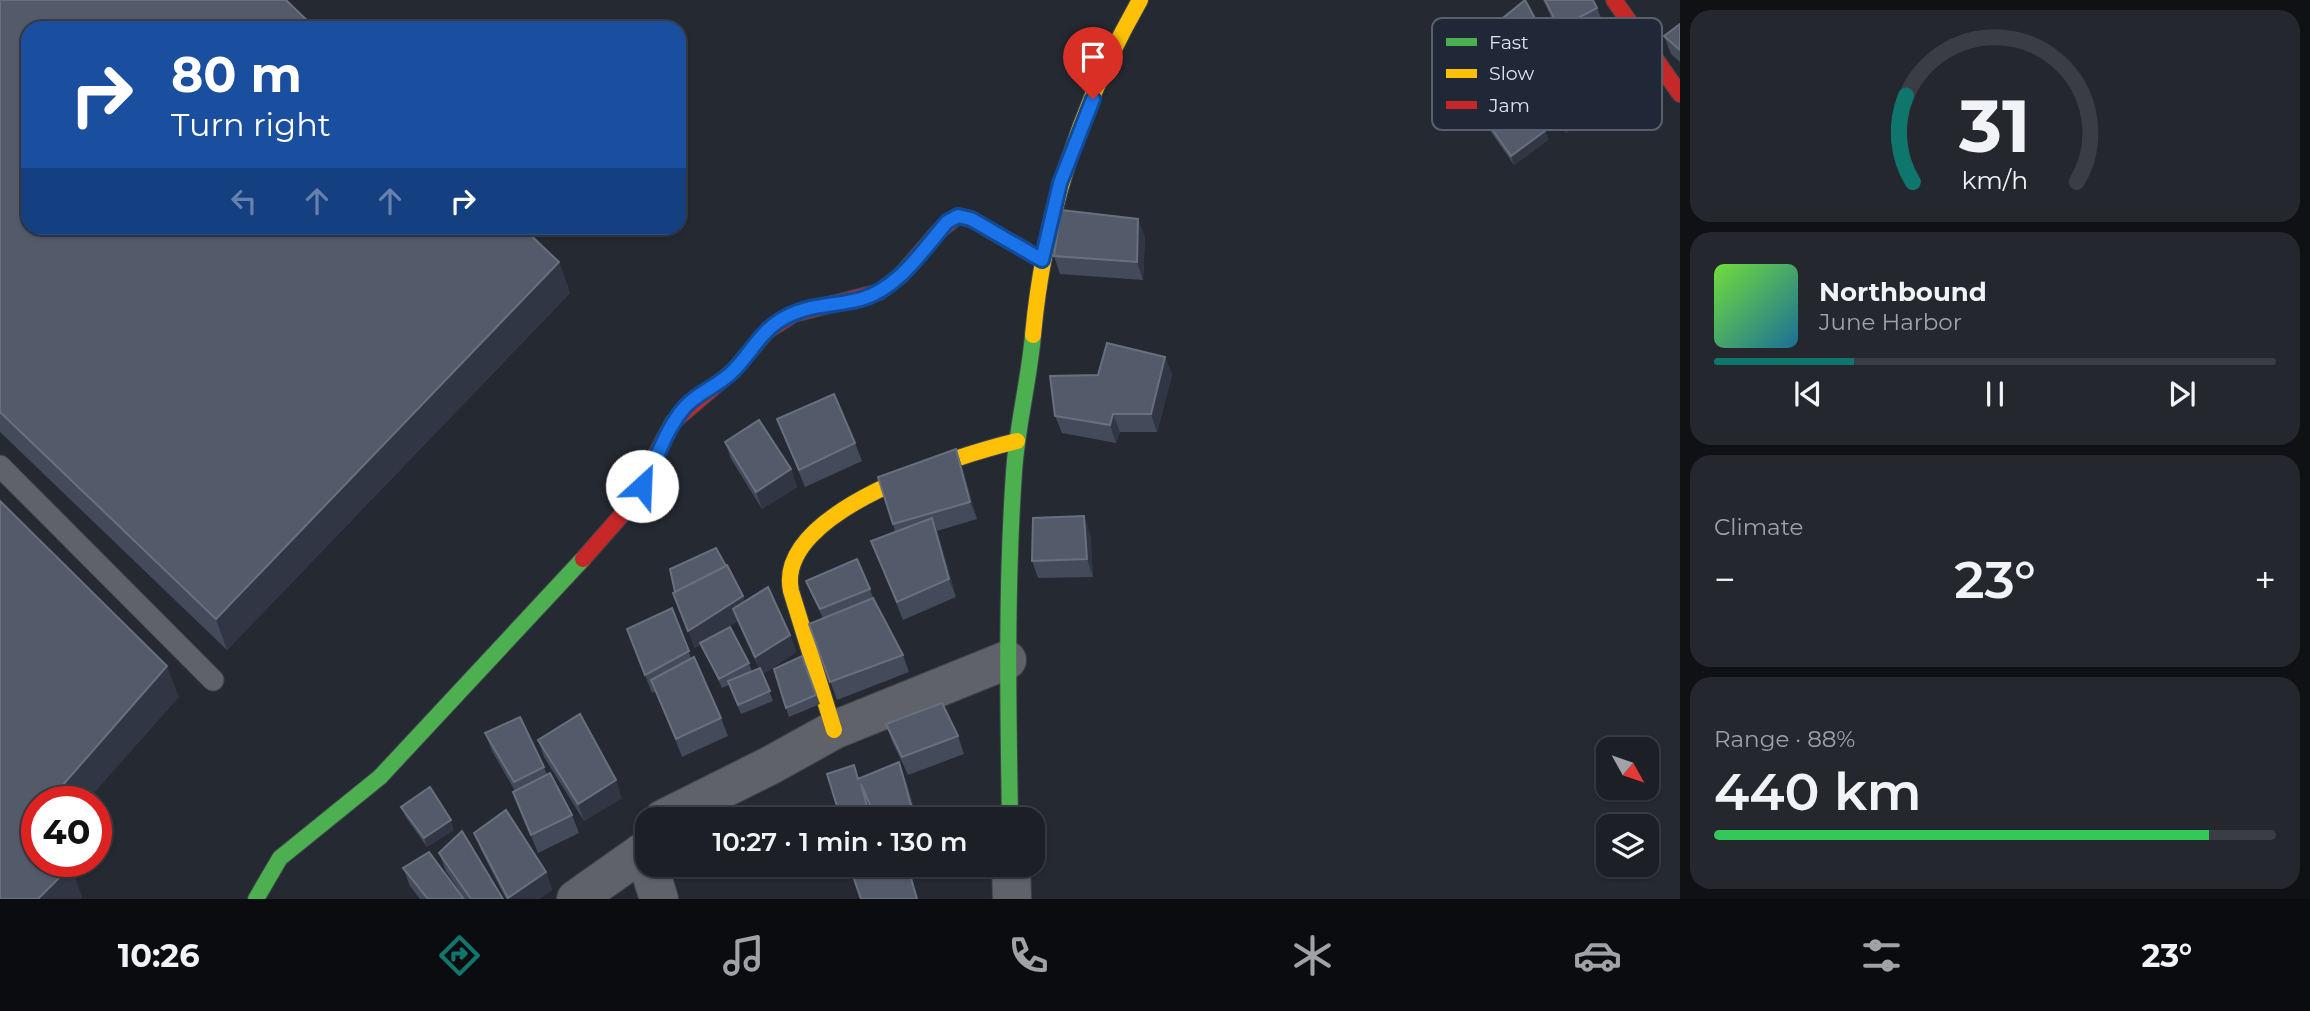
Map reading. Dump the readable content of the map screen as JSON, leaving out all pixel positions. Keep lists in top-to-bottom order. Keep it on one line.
{"legend":["Fast","Slow","Jam"],"north":"bottom right","page":{"turn":["80 m","Turn right"],"song":["Northbound","June Harbor"],"tile":["Climate",["Range · 88%","440 km"]],"heat":["−","23°","+"],"limit":"40","trip":"10:27 · 1 min · 130 m","tabs":["10:26","23°"],"gauge":["31","km/h"]}}
